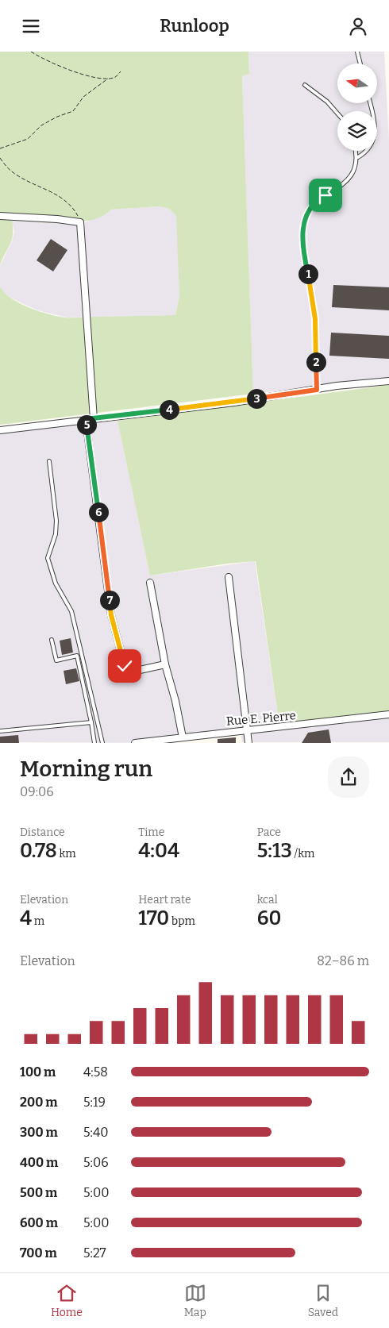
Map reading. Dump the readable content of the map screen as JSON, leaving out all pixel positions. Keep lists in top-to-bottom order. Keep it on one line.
{"streets":{"street":["Rue E. Pierre"]},"north":"left","page":{"header":"Runloop","pins":["1","2","3","4","5","6","7"],"heading":["Morning run","09:06"],"stats":[["Distance","0.78 km"],["Time","4:04"],["Pace","5:13 /km"],["Elevation","4 m"],["Heart rate","170 bpm"],["kcal","60"]],"chart":["Elevation","82–86 m"],"list":[{"name":"100 m","note":"4:58"},{"name":"200 m","note":"5:19"},{"name":"300 m","note":"5:40"},{"name":"400 m","note":"5:06"},{"name":"500 m","note":"5:00"},{"name":"600 m","note":"5:00"},{"name":"700 m","note":"5:27"}],"tabs":["Home","Map","Saved"]}}
